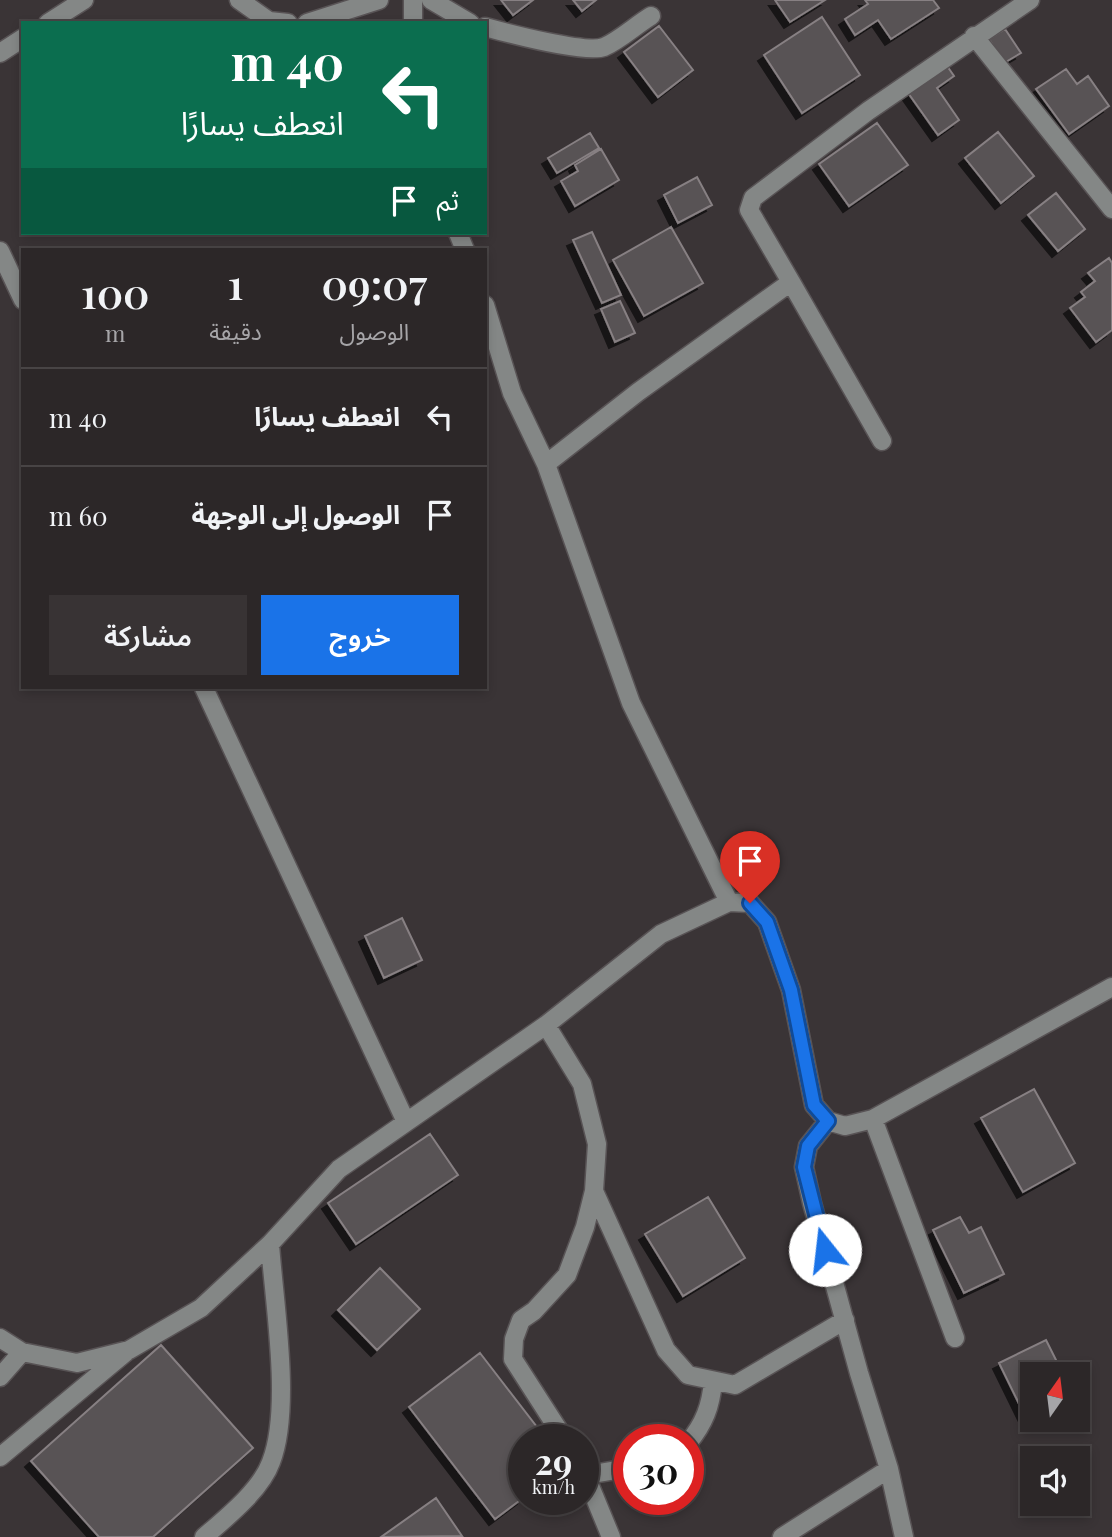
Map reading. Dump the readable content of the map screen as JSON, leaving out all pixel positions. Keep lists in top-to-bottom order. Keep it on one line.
{"north":"top","page":{"turn":["40 m","انعطف يسارًا"],"then":"ثم","eta":["09:07","الوصول","1","دقيقة","100","m"],"list":[{"name":"انعطف يسارًا","value":"40 m"},{"name":"الوصول إلى الوجهة","value":"60 m"}],"buttons":["خروج","مشاركة"],"speed":"29 km/h","limit":"30"}}
